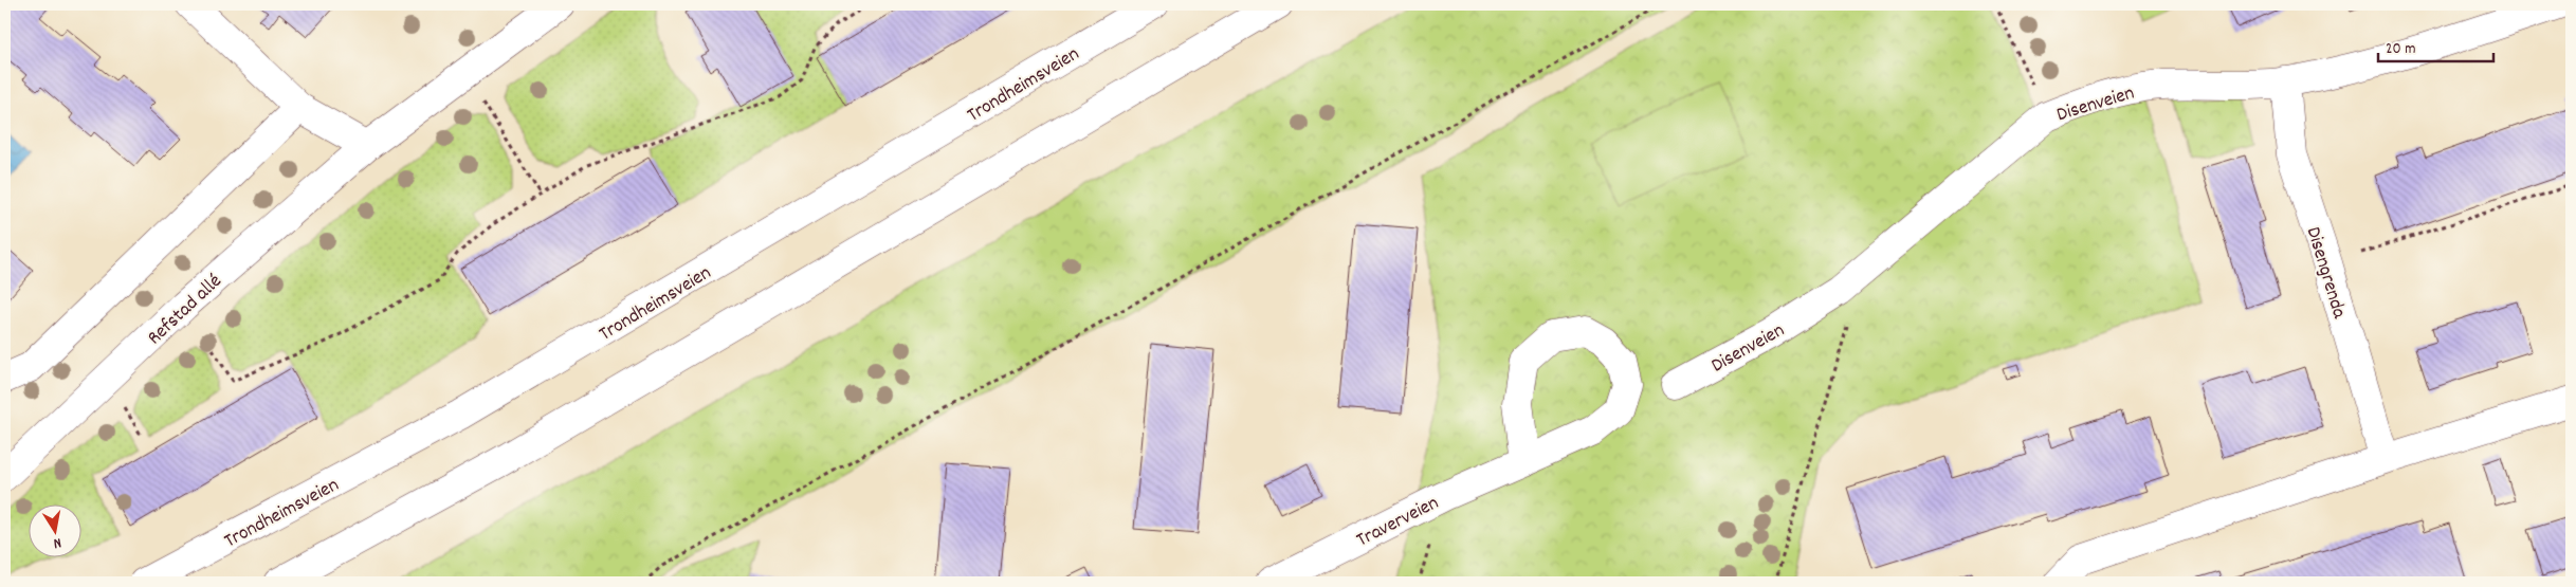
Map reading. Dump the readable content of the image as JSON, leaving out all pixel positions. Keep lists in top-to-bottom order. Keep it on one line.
{"streets":{"main road":["Trondheimsveien","Disenveien","Disengrenda","Refstad allé","Traverveien"]},"crossings":[["Disenveien","Disengrenda"]],"scale_bar":"20 m","north":"bottom"}
